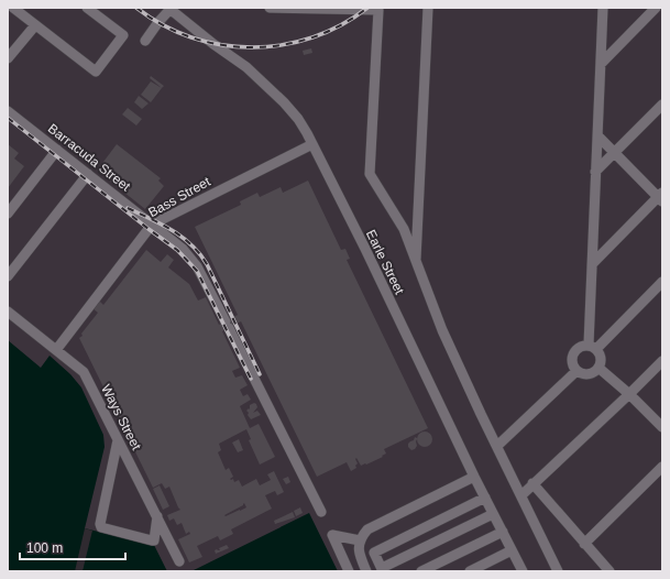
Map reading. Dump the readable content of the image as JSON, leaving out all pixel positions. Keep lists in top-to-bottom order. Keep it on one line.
{"streets":{"street":["Barracuda Street","Bass Street","Earle Street","Ways Street"]},"crossings":[["Barracuda Street","Bass Street"],["Bass Street","Earle Street"],["Bass Street","Ways Street"]],"scale_bar":"100 m"}
